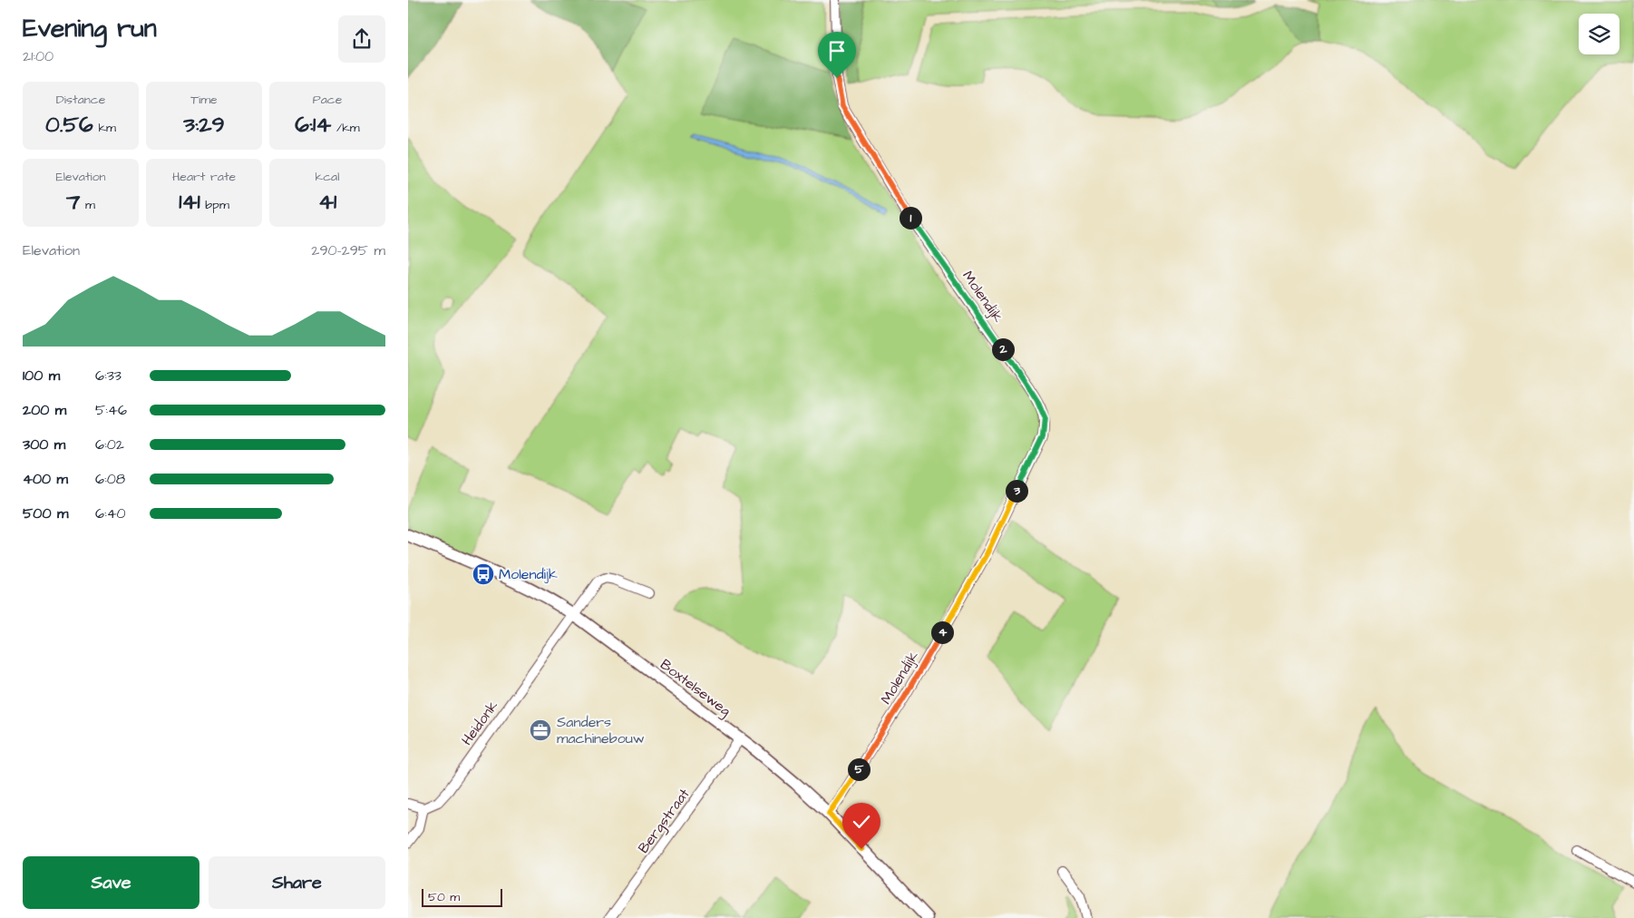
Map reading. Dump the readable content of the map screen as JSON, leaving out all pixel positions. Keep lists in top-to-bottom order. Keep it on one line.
{"streets":{"street":["Molendijk","Boxtelseweg","Heidonk","Bergstraat"]},"crossings":[["Molendijk","Boxtelseweg"],["Boxtelseweg","Heidonk"],["Boxtelseweg","Bergstraat"]],"places":{"bus stop":["Molendijk"],"office":["Sanders machinebouw"]},"scale_bar":"50 m","page":{"heading":["Evening run","21:00"],"stats":[["Distance","0.56 km"],["Time","3:29"],["Pace","6:14 /km"],["Elevation","7 m"],["Heart rate","141 bpm"],["kcal","41"]],"pins":["1","2","3","4","5"],"chart":["Elevation","290–295 m"],"list":[{"name":"100 m","note":"6:33"},{"name":"200 m","note":"5:46"},{"name":"300 m","note":"6:02"},{"name":"400 m","note":"6:08"},{"name":"500 m","note":"6:40"}],"buttons":["Save","Share"],"scale":"50 m"}}
